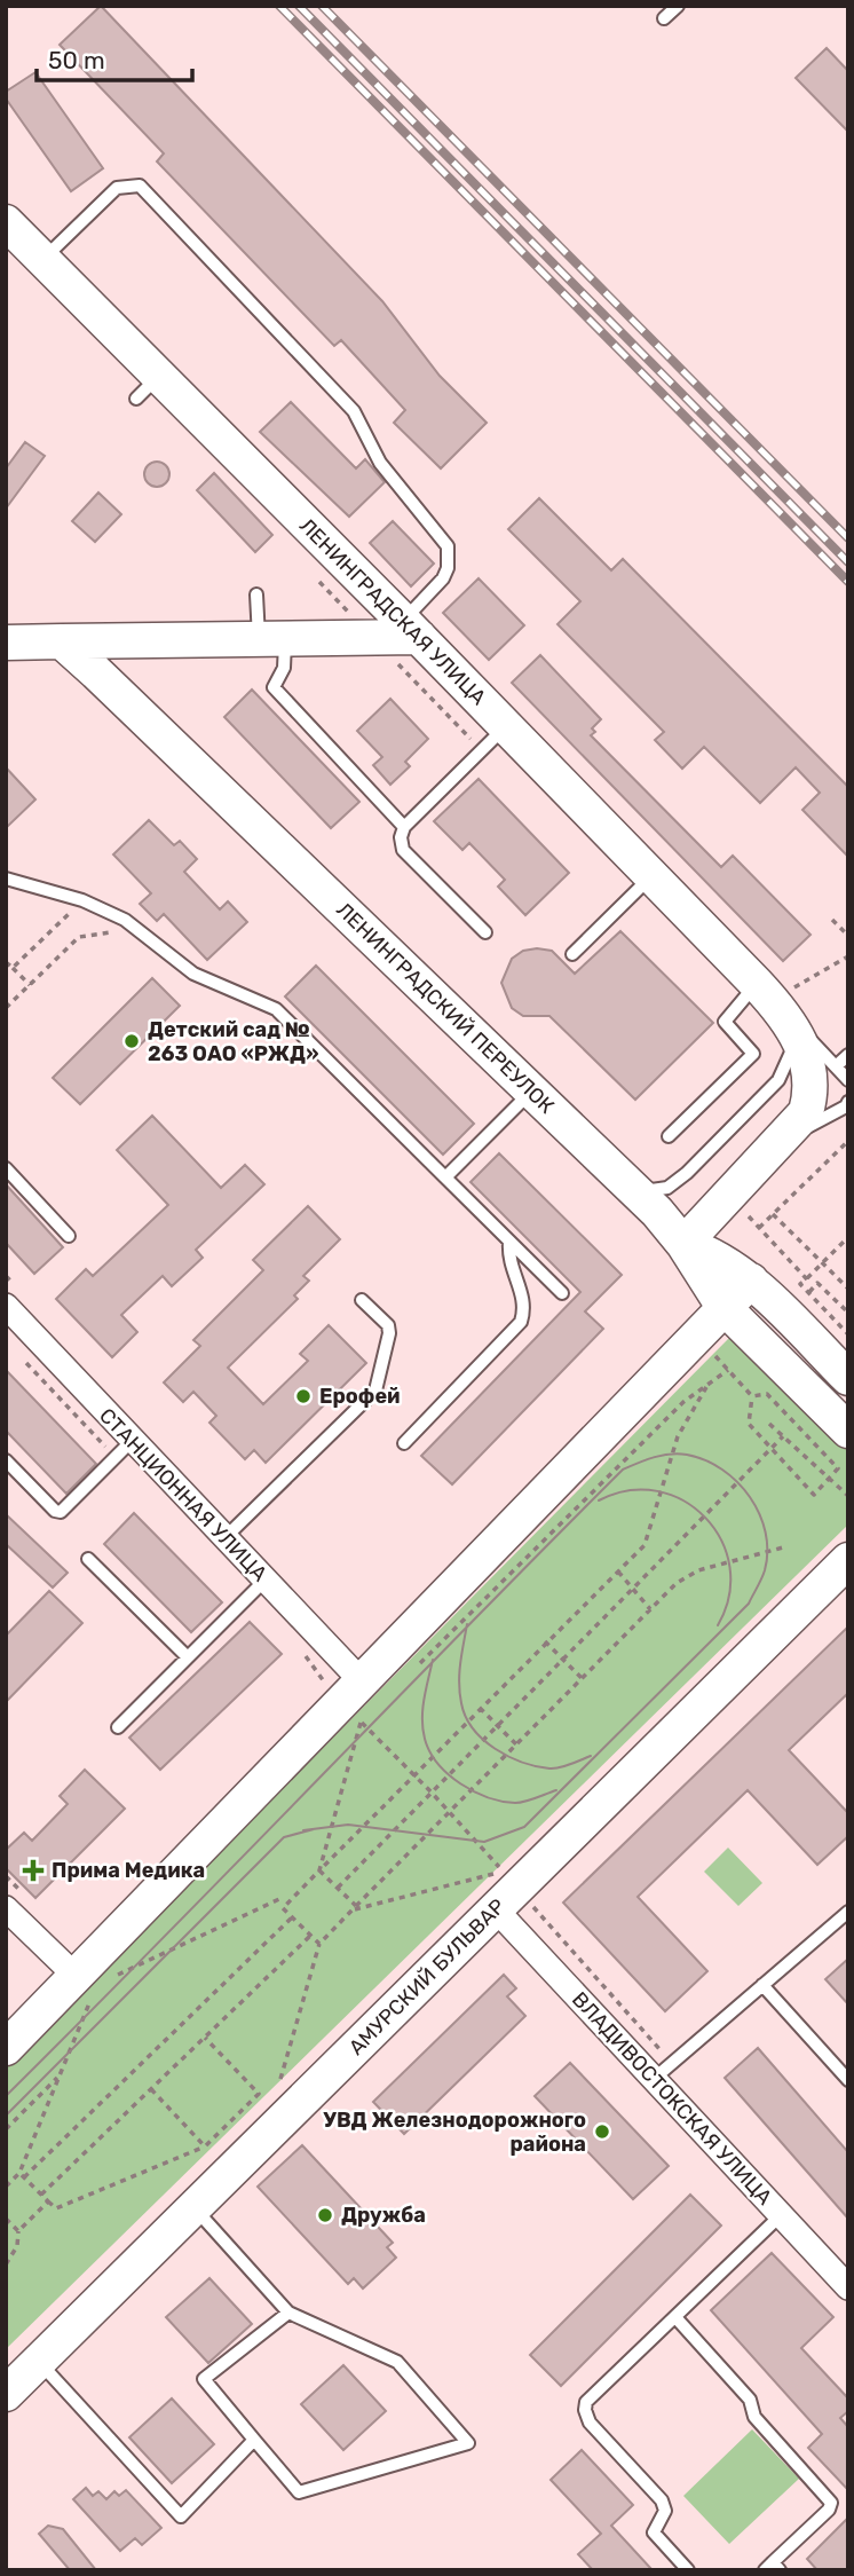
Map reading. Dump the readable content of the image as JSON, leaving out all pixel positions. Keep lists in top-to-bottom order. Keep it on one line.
{"streets":{"street":["ЛЕНИНГРАДСКАЯ УЛИЦА","ЛЕНИНГРАДСКИЙ ПЕРЕУЛОК","СТАНЦИОННАЯ УЛИЦА","АМУРСКИЙ БУЛЬВАР","ВЛАДИВОСТОКСКАЯ УЛИЦА"]},"crossings":[["ЛЕНИНГРАДСКАЯ УЛИЦА","ЛЕНИНГРАДСКИЙ ПЕРЕУЛОК"],["АМУРСКИЙ БУЛЬВАР","ВЛАДИВОСТОКСКАЯ УЛИЦА"]],"places":{"other":["Детский сад № 263 ОАО «РЖД»","Ерофей","УВД Железнодорожного района","Дружба"],"health":["Прима Медика"]},"scale_bar":"50 m"}
